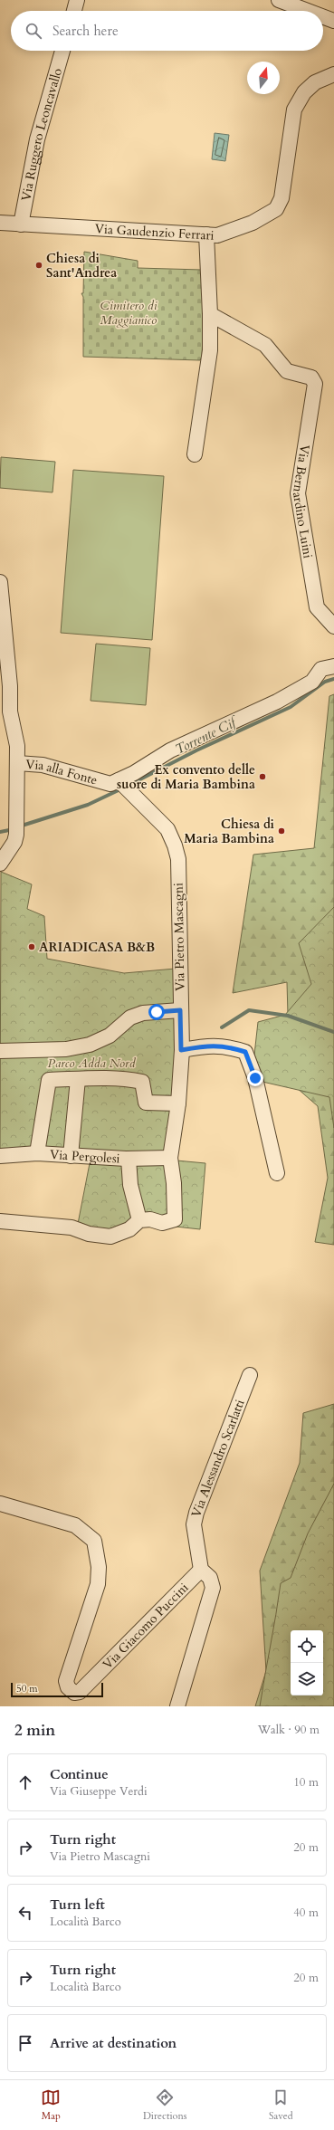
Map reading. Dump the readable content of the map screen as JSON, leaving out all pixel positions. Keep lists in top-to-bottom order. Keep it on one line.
{"streets":{"street":["Via Ruggero Leoncavallo","Via Gaudenzio Ferrari","Via Bernardino Luini","Via alla Fonte","Via Pietro Mascagni","Via Pergolesi","Via Alessandro Scarlatti","Via Giacomo Puccini"]},"crossings":[["Via Ruggero Leoncavallo","Via Gaudenzio Ferrari"],["Via alla Fonte","Via Pietro Mascagni"],["Via Pietro Mascagni","Via Pergolesi"],["Via Alessandro Scarlatti","Via Giacomo Puccini"]],"water":["Torrente Cif"],"parks":["Cimitero di Maggianico","Parco Adda Nord"],"places":["Chiesa di Sant'Andrea","Ex convento delle suore di Maria Bambina","Chiesa di Maria Bambina","ARIADICASA B&B"],"scale_bar":"50 m","north":"top","page":{"search":"Search here","scale":"50 m","heading":["2 min","Walk · 90 m"],"list":[["Continue","Via Giuseppe Verdi","10 m"],["Turn right","Via Pietro Mascagni","20 m"],["Turn left","Località Barco","40 m"],["Turn right","Località Barco","20 m"],"Arrive at destination"],"nav":["Map","Directions","Saved"]}}
